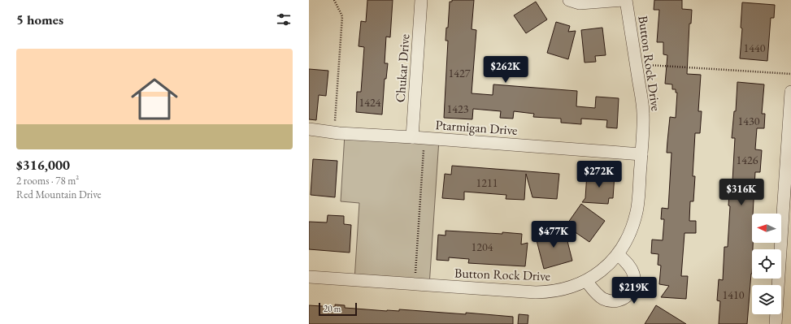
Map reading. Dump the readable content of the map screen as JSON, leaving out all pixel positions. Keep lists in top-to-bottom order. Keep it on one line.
{"streets":{"street":["Button Rock Drive","Chukar Drive","Ptarmigan Drive"]},"crossings":[["Button Rock Drive","Ptarmigan Drive"],["Chukar Drive","Ptarmigan Drive"]],"house_numbers":["1440","1427","1424","1423","1430","1426","1211","1204","1410"],"scale_bar":"20 m","north":"left","page":{"heading":"5 homes","list":[{"name":"$316,000","note":"2 rooms · 78 m² · Red Mountain Drive"}],"price":["$262K","$272K","$316K","$477K","$219K"],"scale":"20 m"}}
